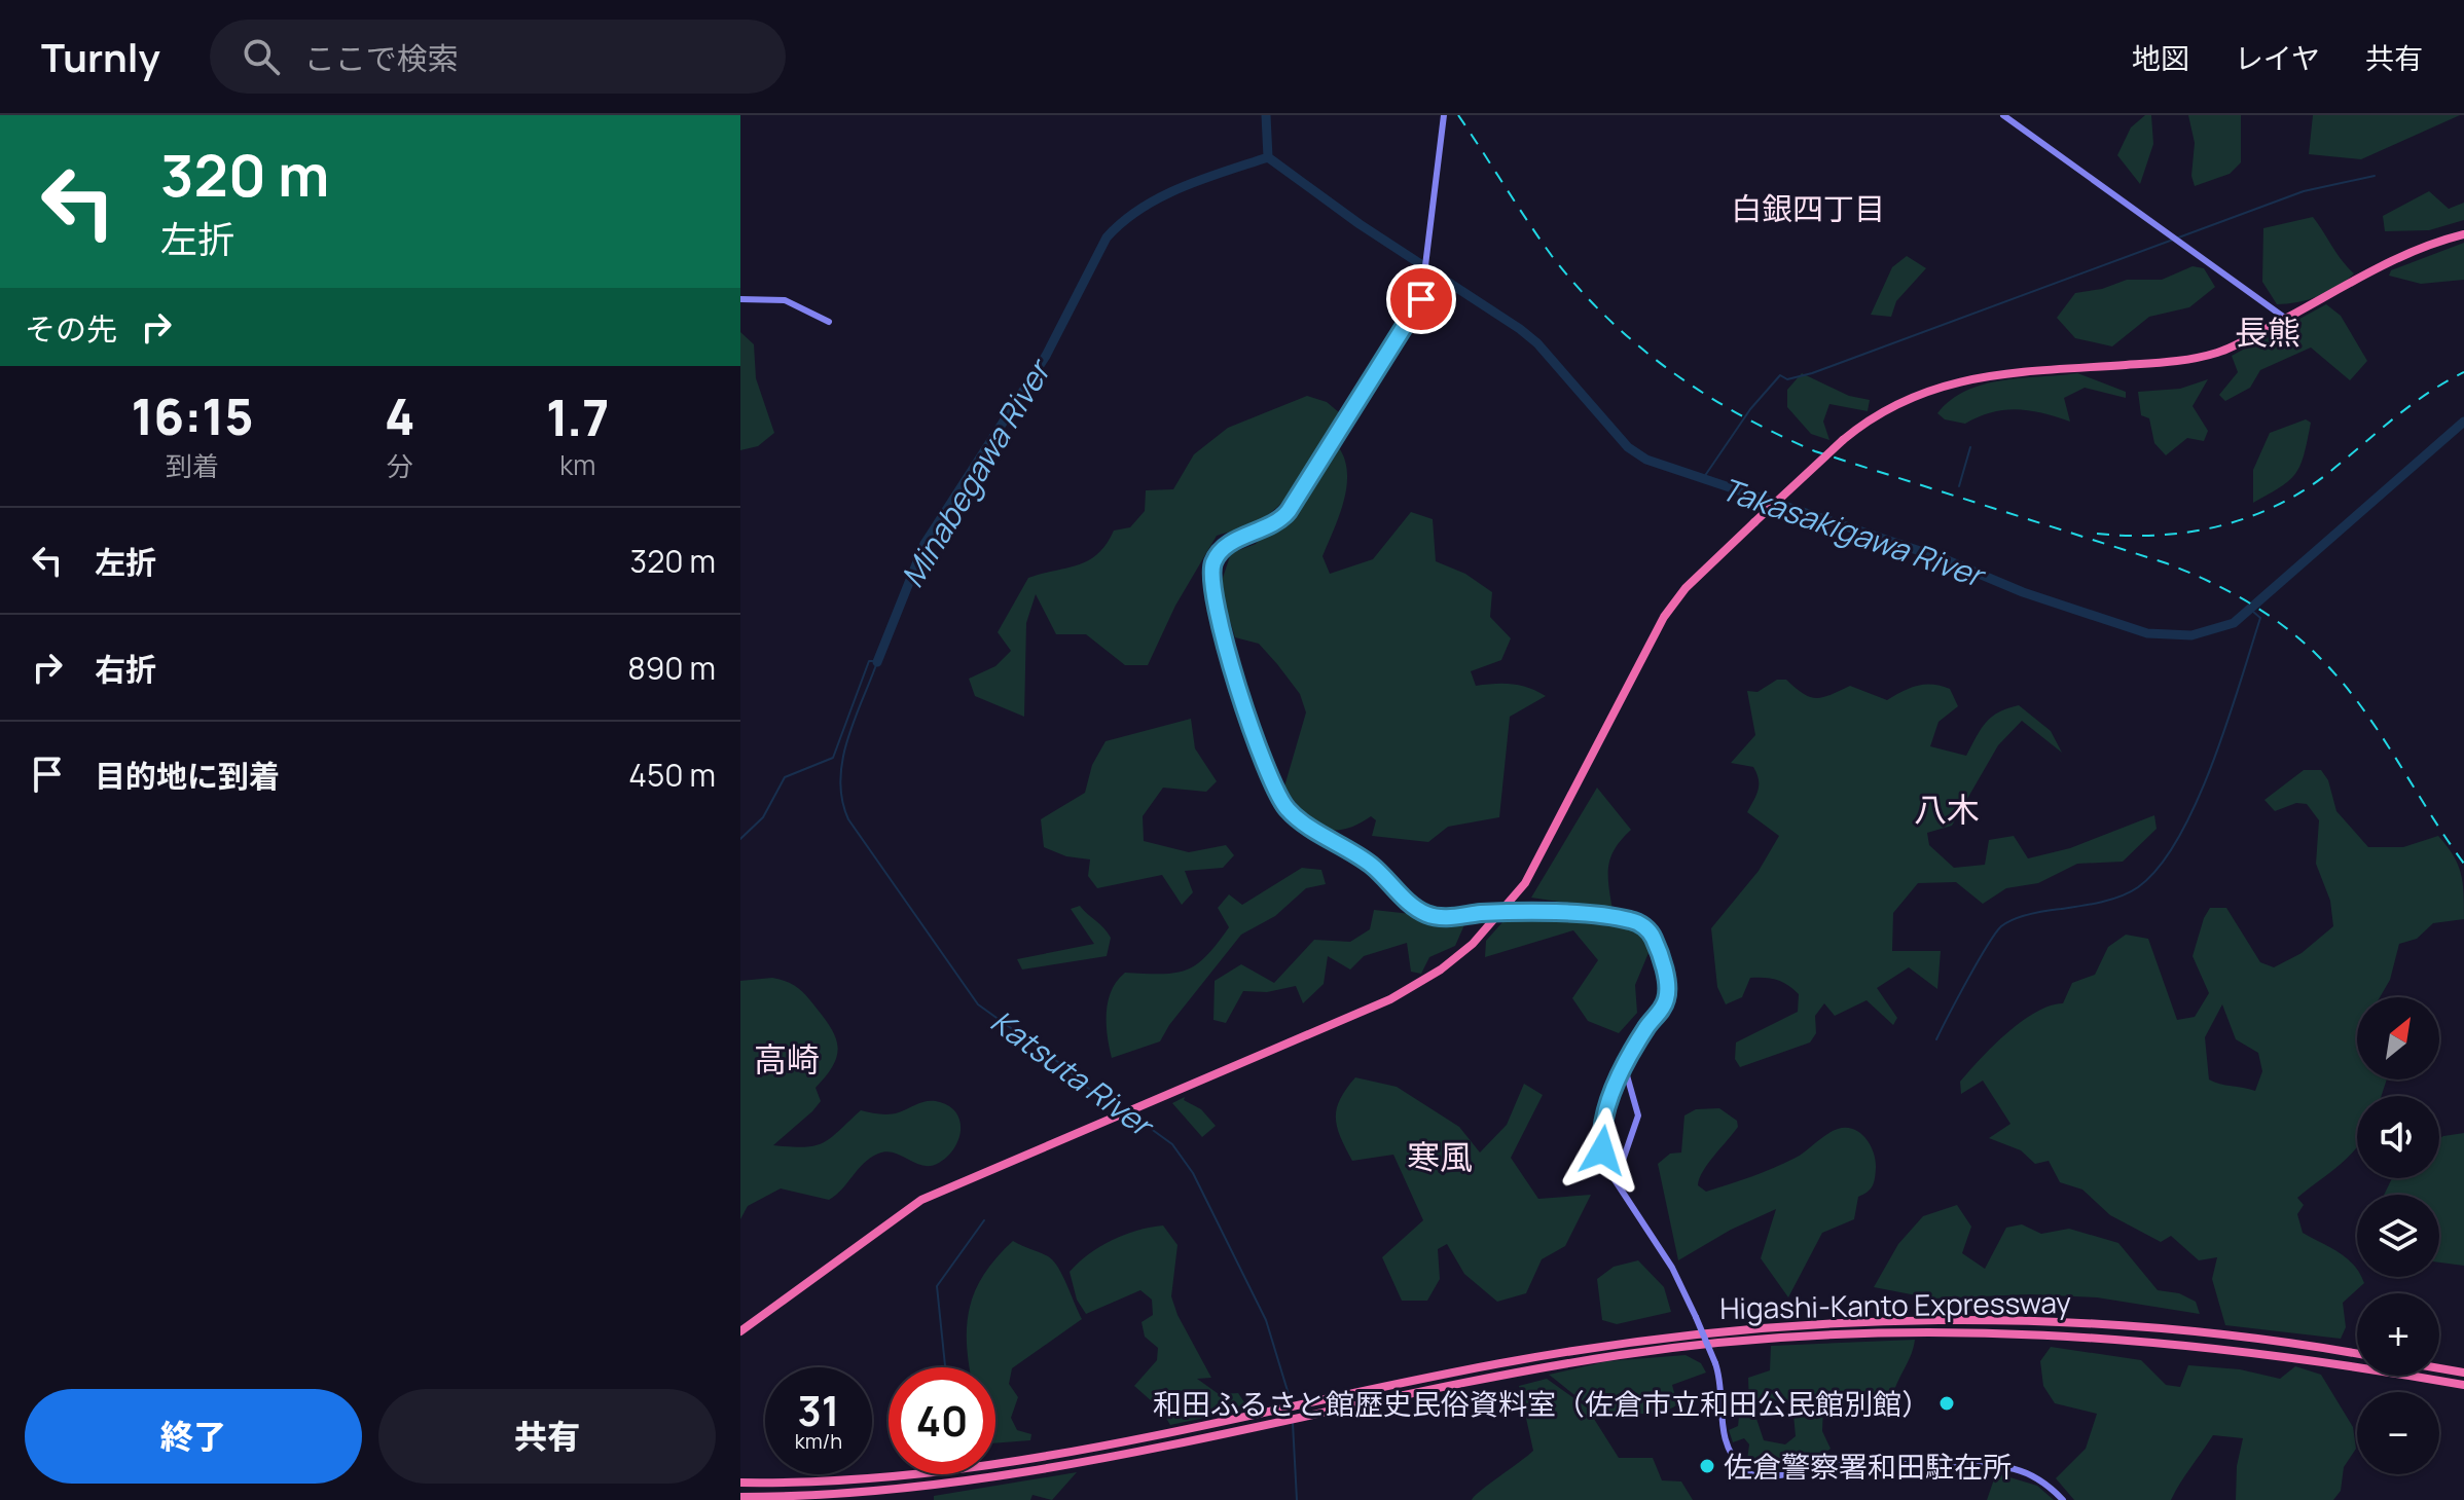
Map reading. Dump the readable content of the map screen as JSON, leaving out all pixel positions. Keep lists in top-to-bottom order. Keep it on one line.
{"streets":{"highway":["Higashi-Kanto Expressway"]},"districts":["白銀四丁目","長熊","八木","高崎","寒風"],"water":["Minabegawa River","Takasakigawa River","Katsuta River"],"places":["和田ふるさと館歴史民俗資料室（佐倉市立和田公民館別館）","佐倉警察署和田駐在所"],"north":"top right","page":{"header":"Turnly","search":"ここで検索","nav":["地図","レイヤ","共有"],"turn":["320 m","左折"],"then":"その先","eta":["16:15","到着","4","分","1.7","km"],"list":[{"name":"左折","value":"320 m"},{"name":"右折","value":"890 m"},{"name":"目的地に到着","value":"450 m"}],"map_buttons":["+","−"],"speed":"31 km/h","limit":"40","buttons":["終了","共有"]}}
